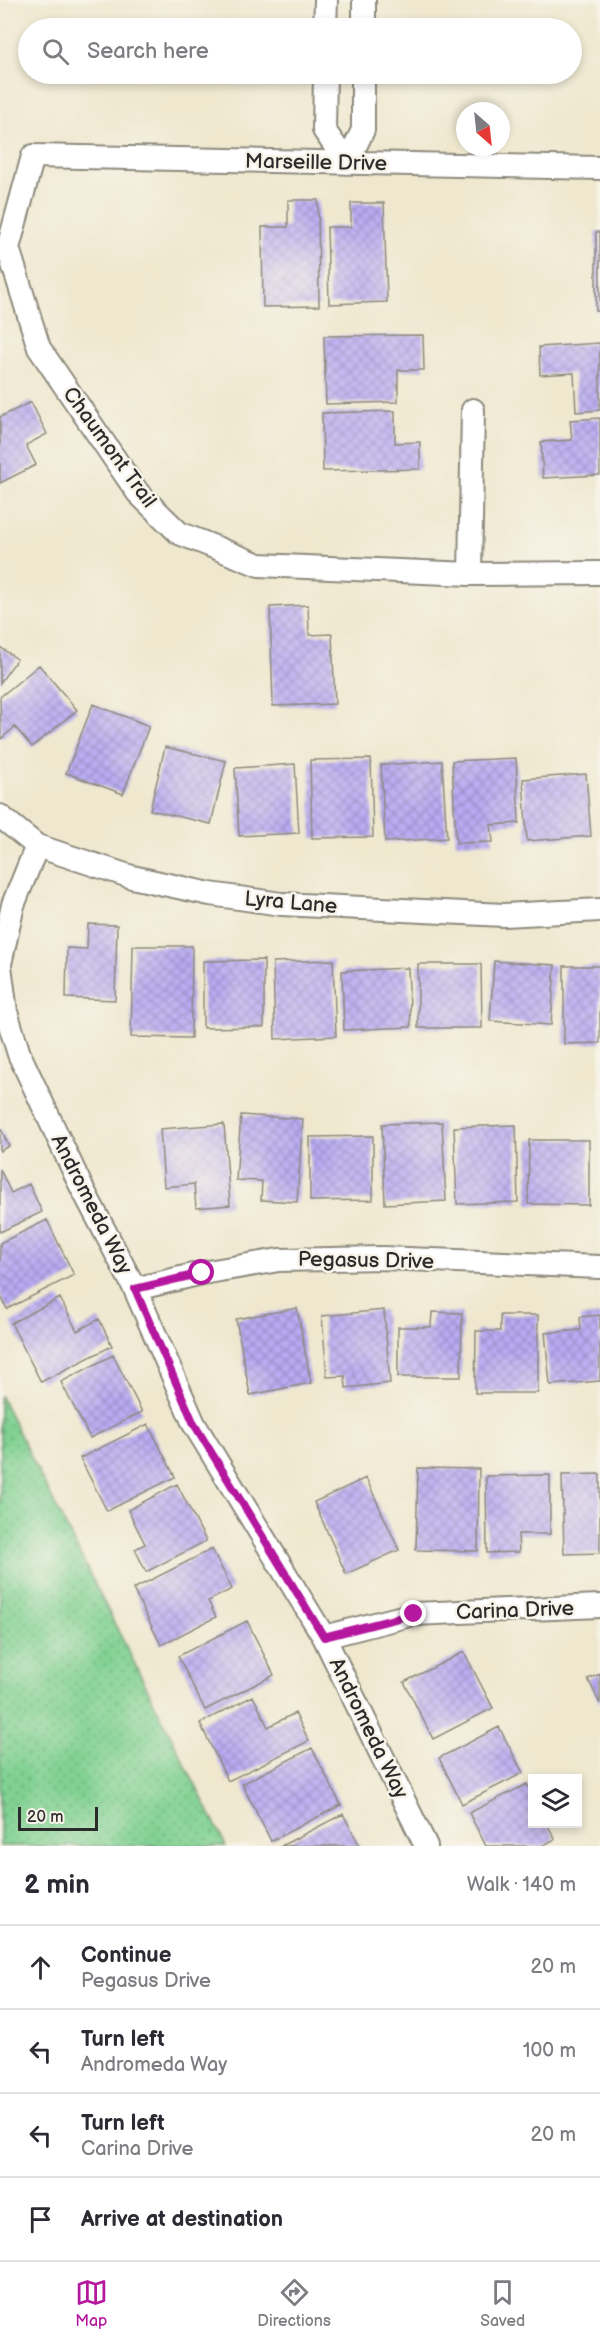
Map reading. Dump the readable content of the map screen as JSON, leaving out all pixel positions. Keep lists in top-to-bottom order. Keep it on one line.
{"streets":{"street":["Marseille Drive","Chaumont Trail","Lyra Lane","Andromeda Way","Pegasus Drive","Carina Drive"]},"crossings":[["Marseille Drive","Chaumont Trail"],["Lyra Lane","Andromeda Way"],["Andromeda Way","Pegasus Drive"],["Andromeda Way","Carina Drive"]],"scale_bar":"20 m","north":"bottom right","page":{"search":"Search here","scale":"20 m","heading":["2 min","Walk · 140 m"],"list":[["Continue","Pegasus Drive","20 m"],["Turn left","Andromeda Way","100 m"],["Turn left","Carina Drive","20 m"],"Arrive at destination"],"nav":["Map","Directions","Saved"]}}
